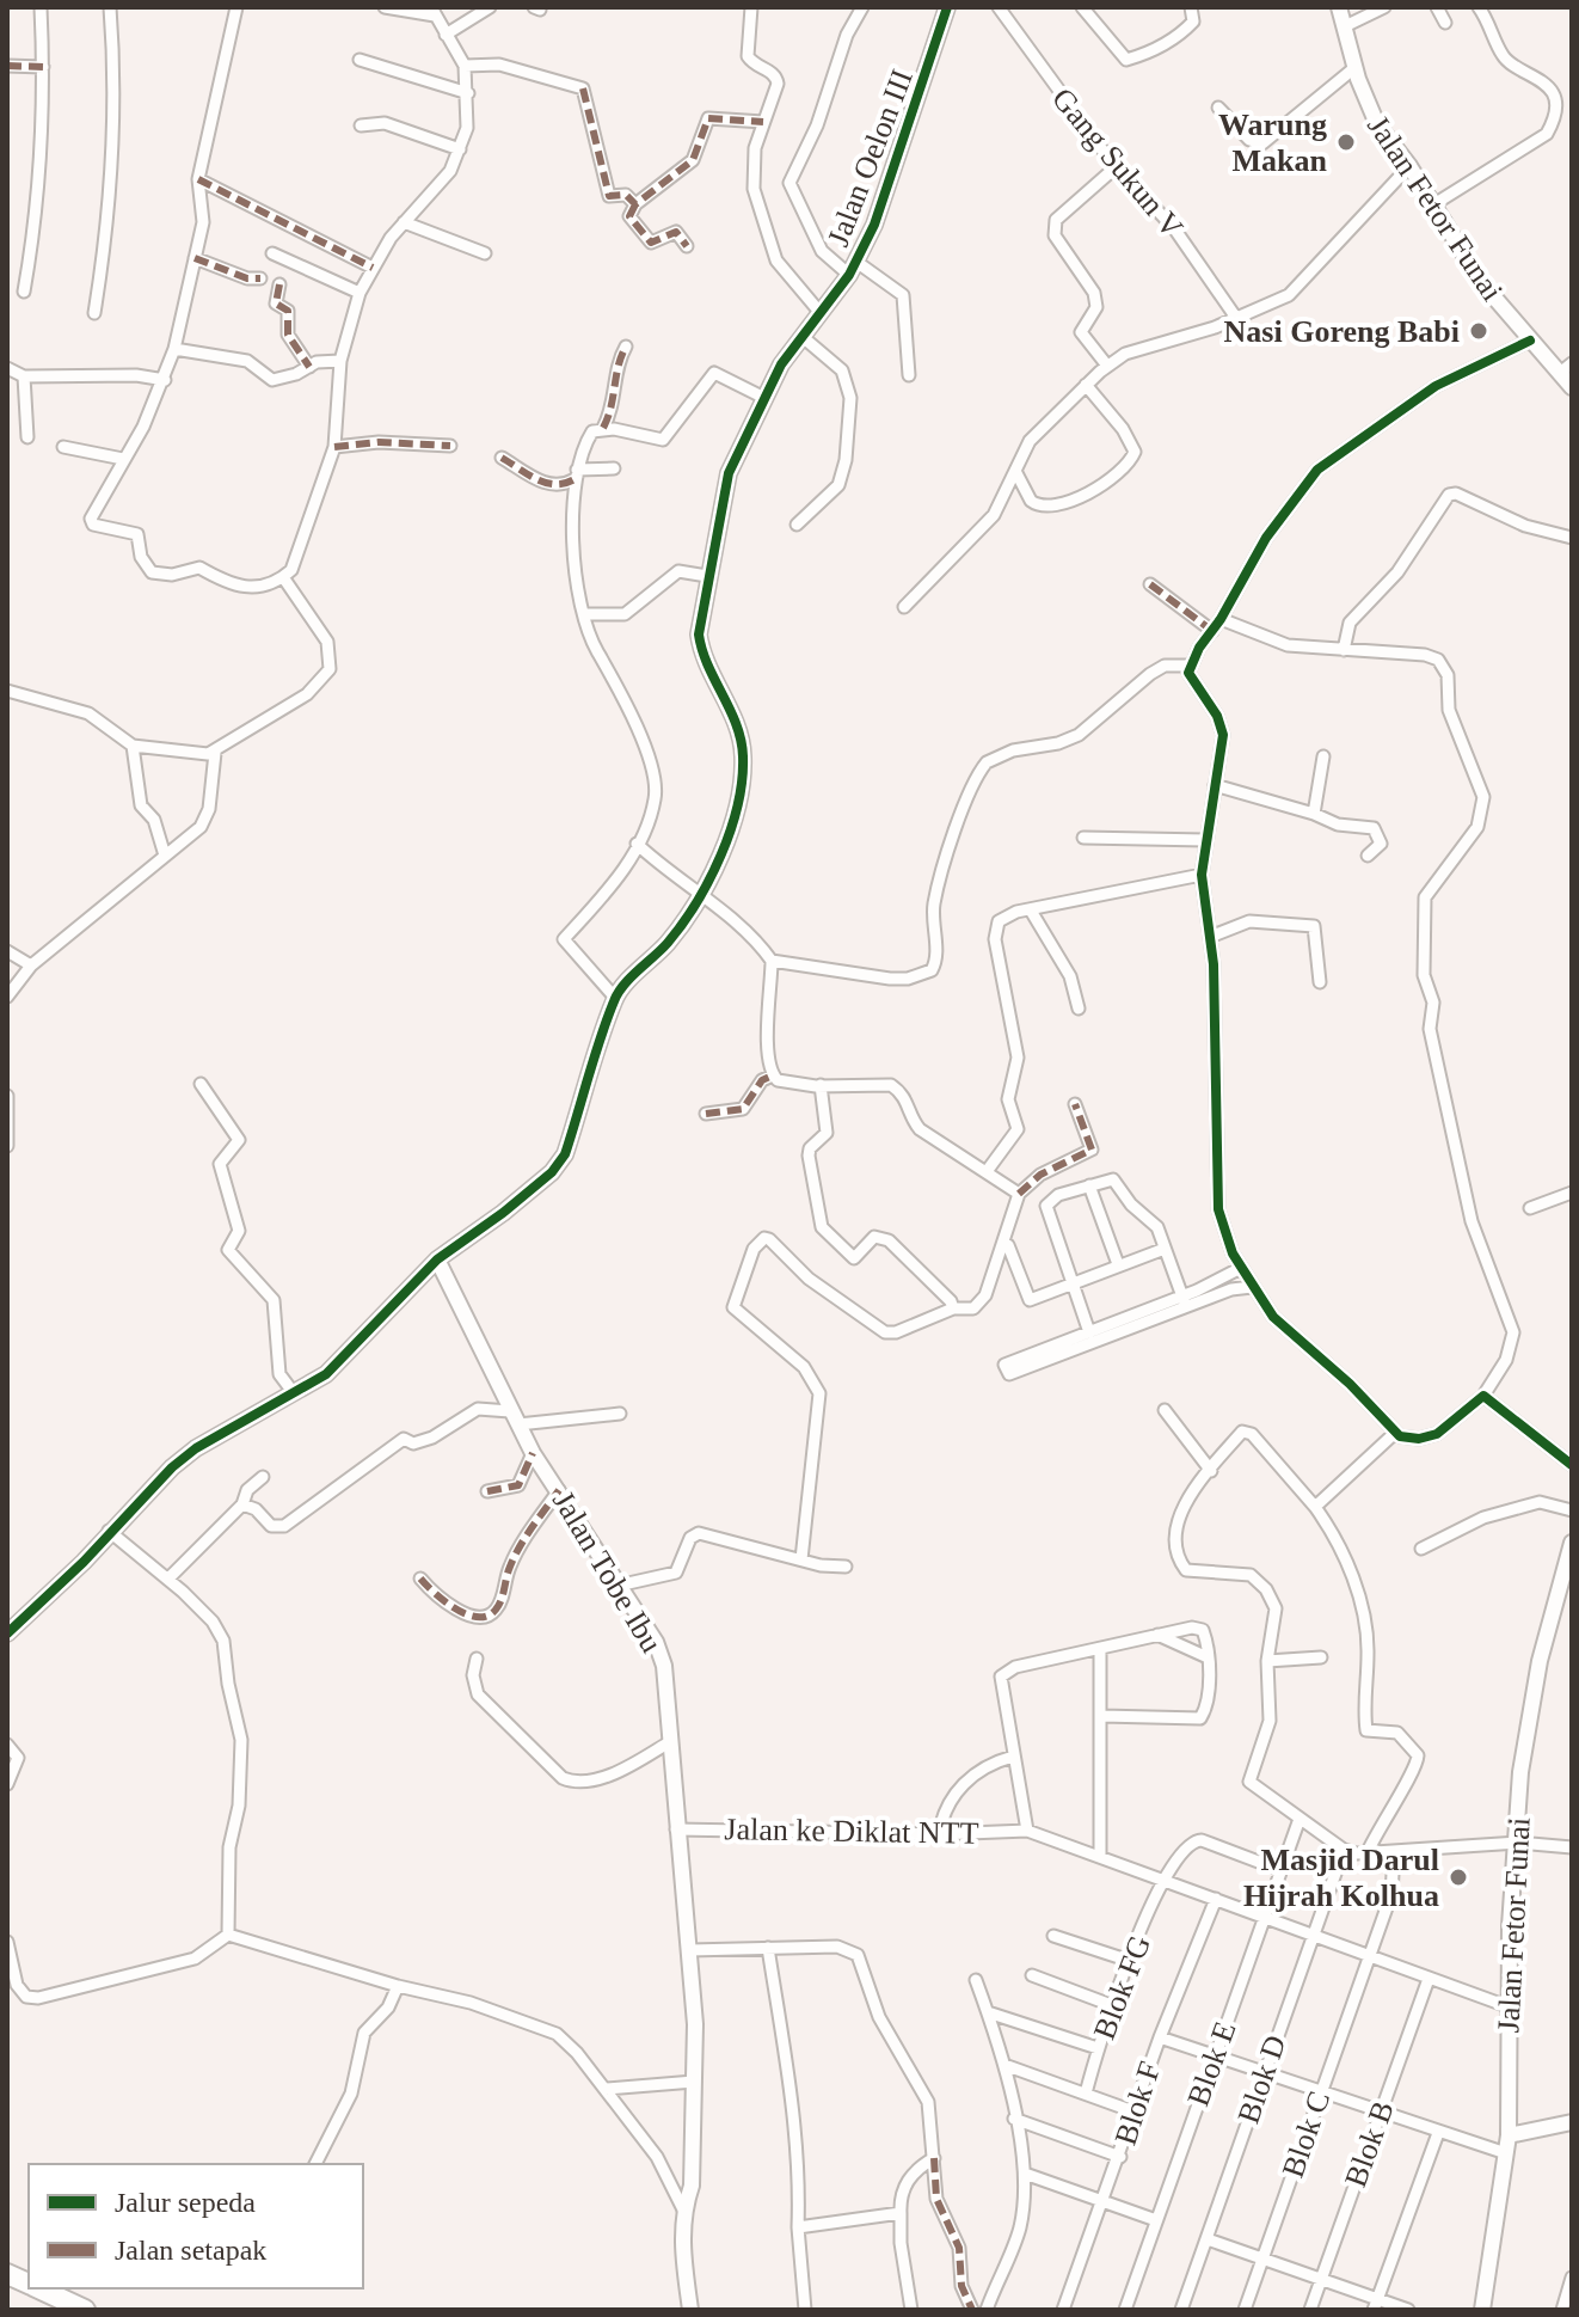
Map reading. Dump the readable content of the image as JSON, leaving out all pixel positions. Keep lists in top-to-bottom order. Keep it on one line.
{"streets":{"street":["Jalan Oelon III","Gang Sukun V","Jalan Fetor Funai","Jalan Tobe Ibu","Jalan ke Diklat NTT","Blok FG","Blok E","Blok D","Blok F","Blok C","Blok B"]},"crossings":[["Jalan Oelon III","Jalan Tobe Ibu"],["Jalan Fetor Funai","Jalan ke Diklat NTT"],["Jalan Tobe Ibu","Jalan ke Diklat NTT"],["Jalan ke Diklat NTT","Blok FG"],["Jalan ke Diklat NTT","Blok E"],["Jalan ke Diklat NTT","Blok D"],["Jalan ke Diklat NTT","Blok F"],["Jalan ke Diklat NTT","Blok C"],["Jalan ke Diklat NTT","Blok B"],["Blok FG","Blok E"]],"places":["Warung Makan","Nasi Goreng Babi","Masjid Darul Hijrah Kolhua"],"legend":["Jalur sepeda","Jalan setapak"]}
